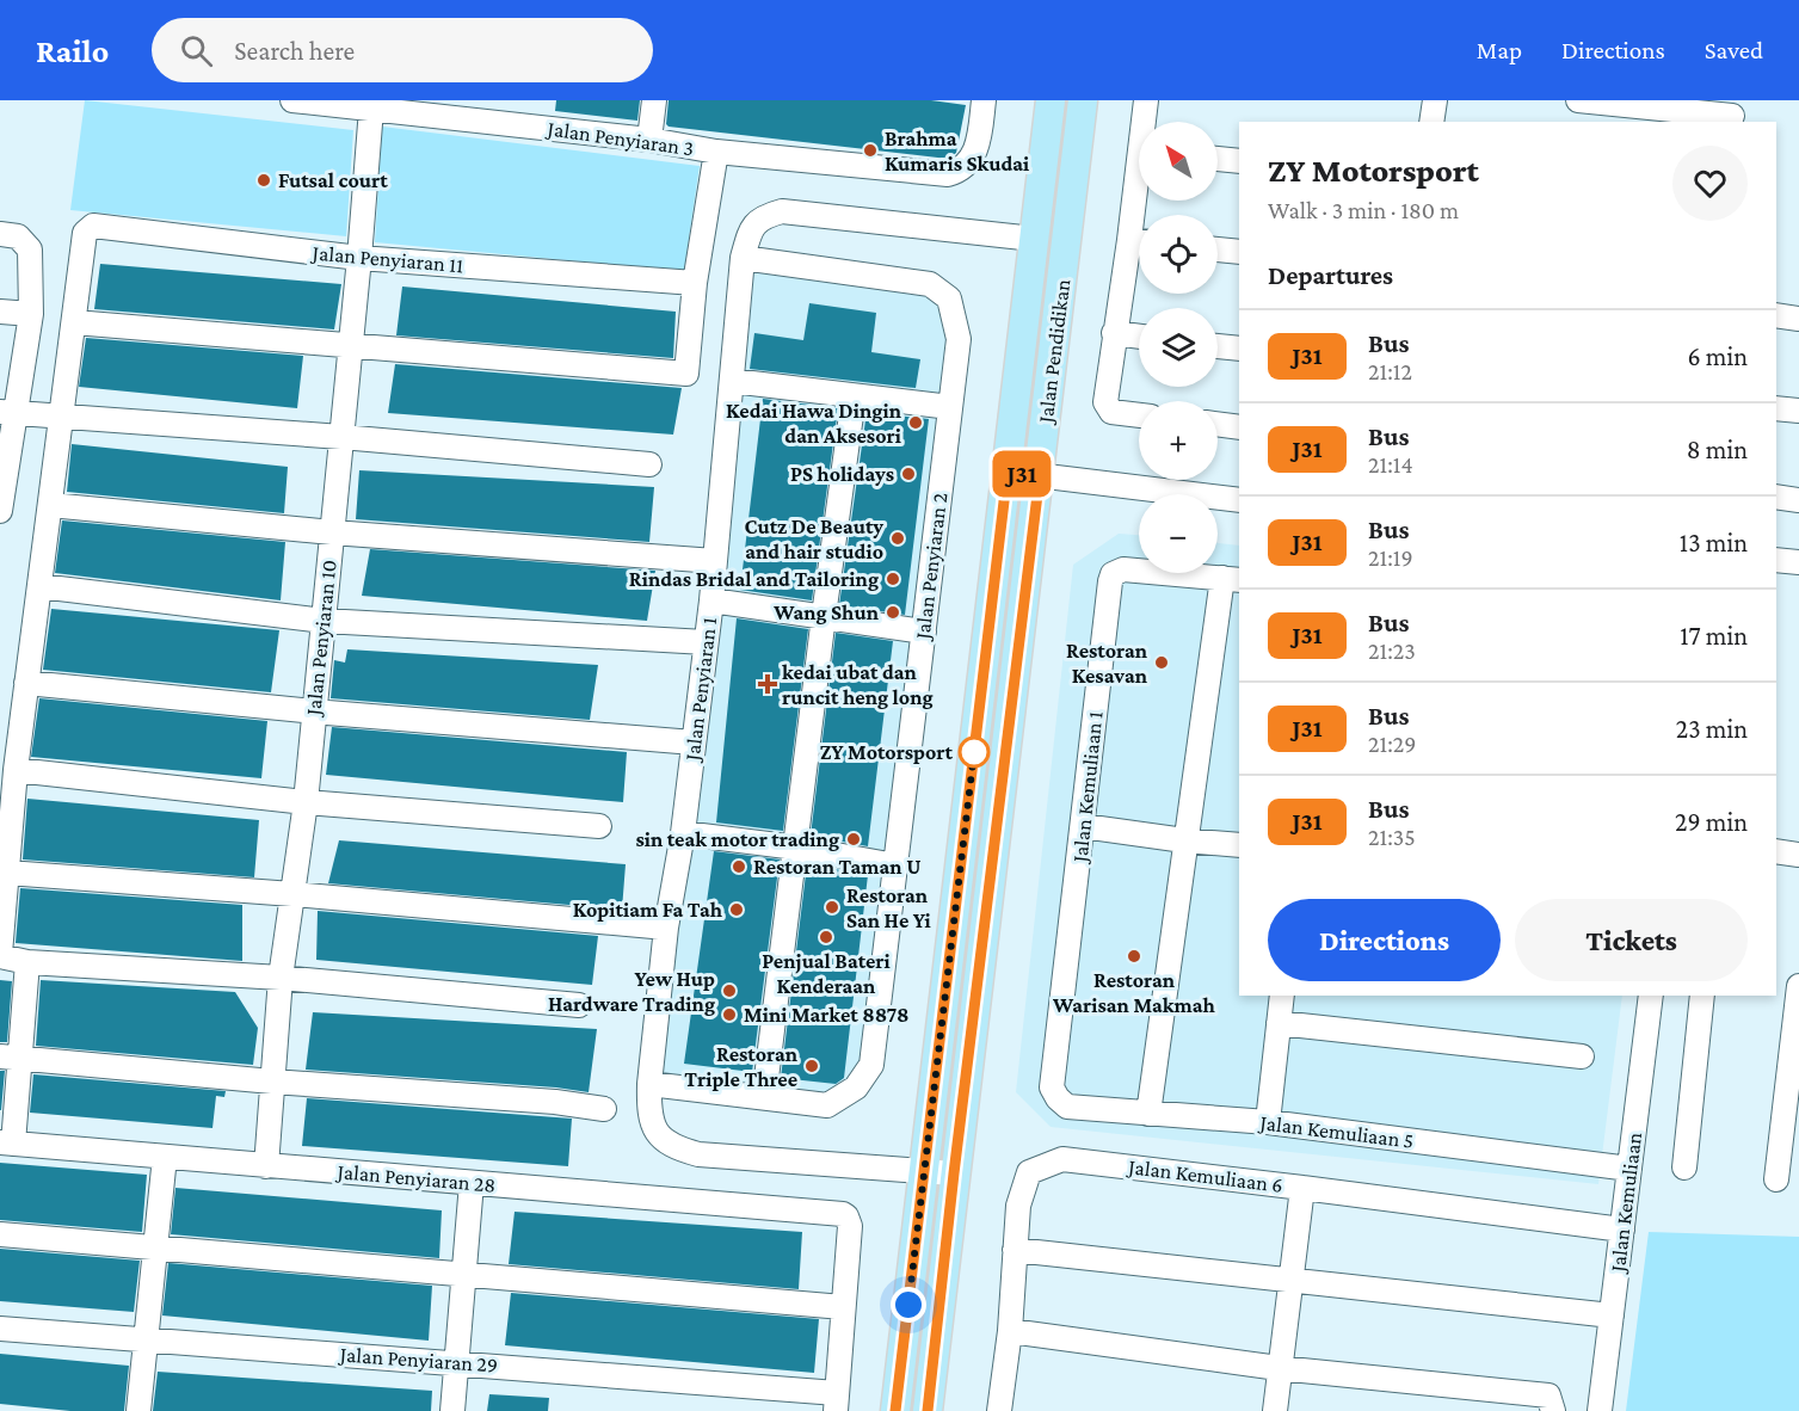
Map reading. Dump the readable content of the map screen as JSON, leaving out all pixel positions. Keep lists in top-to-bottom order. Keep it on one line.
{"streets":{"main road":["Jalan Pendidikan"],"street":["Jalan Penyiaran 3","Jalan Penyiaran 11","Jalan Penyiaran 2","Jalan Penyiaran 10","Jalan Penyiaran 1","Jalan Kemuliaan 1","Jalan Kemuliaan 5","Jalan Kemuliaan 6","Jalan Penyiaran 28","Jalan Kemuliaan","Jalan Penyiaran 29"]},"crossings":[["Jalan Penyiaran 3","Jalan Penyiaran 10"],["Jalan Penyiaran 11","Jalan Penyiaran 10"],["Jalan Pendidikan","Jalan Penyiaran 1"],["Jalan Penyiaran 2","Jalan Penyiaran 1"],["Jalan Penyiaran 10","Jalan Penyiaran 28"],["Jalan Kemuliaan 1","Jalan Kemuliaan 5"],["Jalan Kemuliaan 5","Jalan Kemuliaan"],["Jalan Kemuliaan 6","Jalan Kemuliaan"]],"places":{"other":["Brahma Kumaris Skudai","Futsal court","Kedai Hawa Dingin dan Aksesori","PS holidays","Cutz De Beauty and hair studio","Rindas Bridal and Tailoring","Wang Shun","Restoran Kesavan","ZY Motorsport","sin teak motor trading","Restoran Taman U","Restoran San He Yi","Kopitiam Fa Tah","Penjual Bateri Kenderaan","Restoran Warisan Makmah","Yew Hup Hardware Trading","Mini Market 8878","Restoran Triple Three"],"health":["kedai ubat dan runcit heng long"]},"lines":["bus line J31"],"north":"top left","page":{"header":"Railo","search":"Search here","nav":["Map","Directions","Saved"],"on_map":"J31","map_buttons":["+","−"],"heading":[["ZY Motorsport","Walk · 3 min · 180 m"],"Departures"],"list":[{"mark":"J31","name":"Bus","note":"21:12","value":"6 min"},{"mark":"J31","name":"Bus","note":"21:14","value":"8 min"},{"mark":"J31","name":"Bus","note":"21:19","value":"13 min"},{"mark":"J31","name":"Bus","note":"21:23","value":"17 min"},{"mark":"J31","name":"Bus","note":"21:29","value":"23 min"},{"mark":"J31","name":"Bus","note":"21:35","value":"29 min"}],"buttons":["Directions","Tickets"]}}
